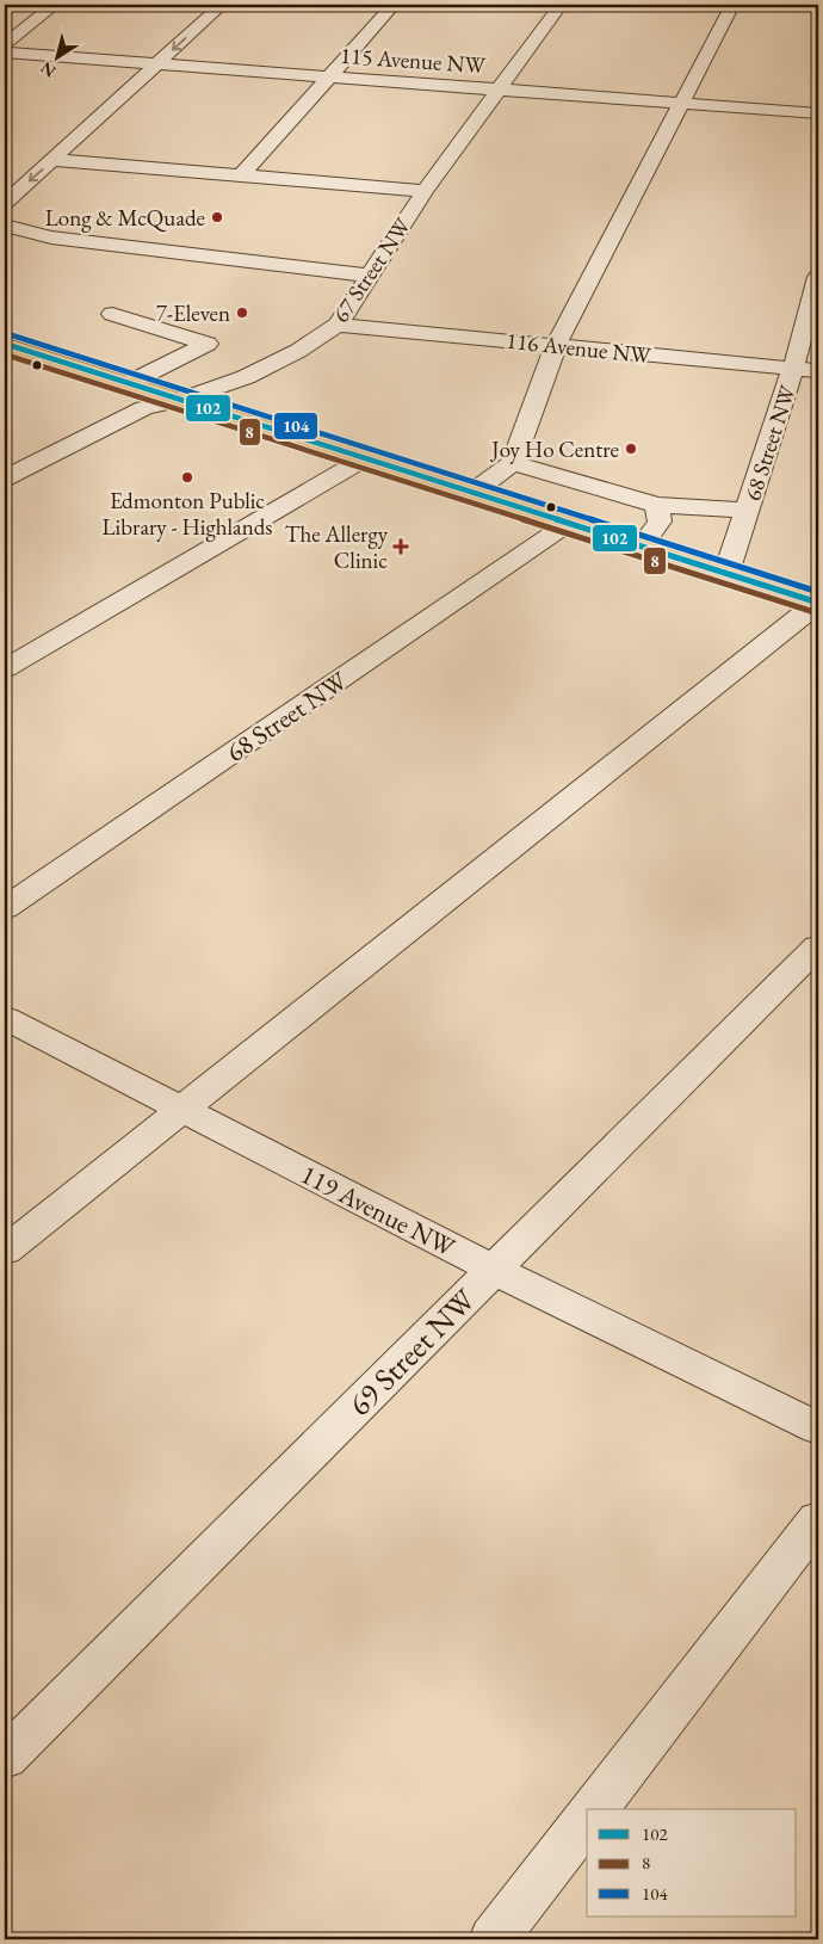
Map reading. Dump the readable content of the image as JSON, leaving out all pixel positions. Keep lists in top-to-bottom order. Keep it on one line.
{"streets":{"street":["115 Avenue NW","67 Street NW","116 Avenue NW","68 Street NW","119 Avenue NW","69 Street NW"]},"crossings":[["115 Avenue NW","67 Street NW"],["67 Street NW","116 Avenue NW"],["116 Avenue NW","68 Street NW"],["119 Avenue NW","69 Street NW"]],"places":{"other":["Long & McQuade","7-Eleven","Joy Ho Centre","Edmonton Public Library - Highlands"],"health":["The Allergy Clinic"]},"lines":["transit line 104","transit line 102","transit line 8"],"legend":["102","8","104"],"north":"bottom left"}
